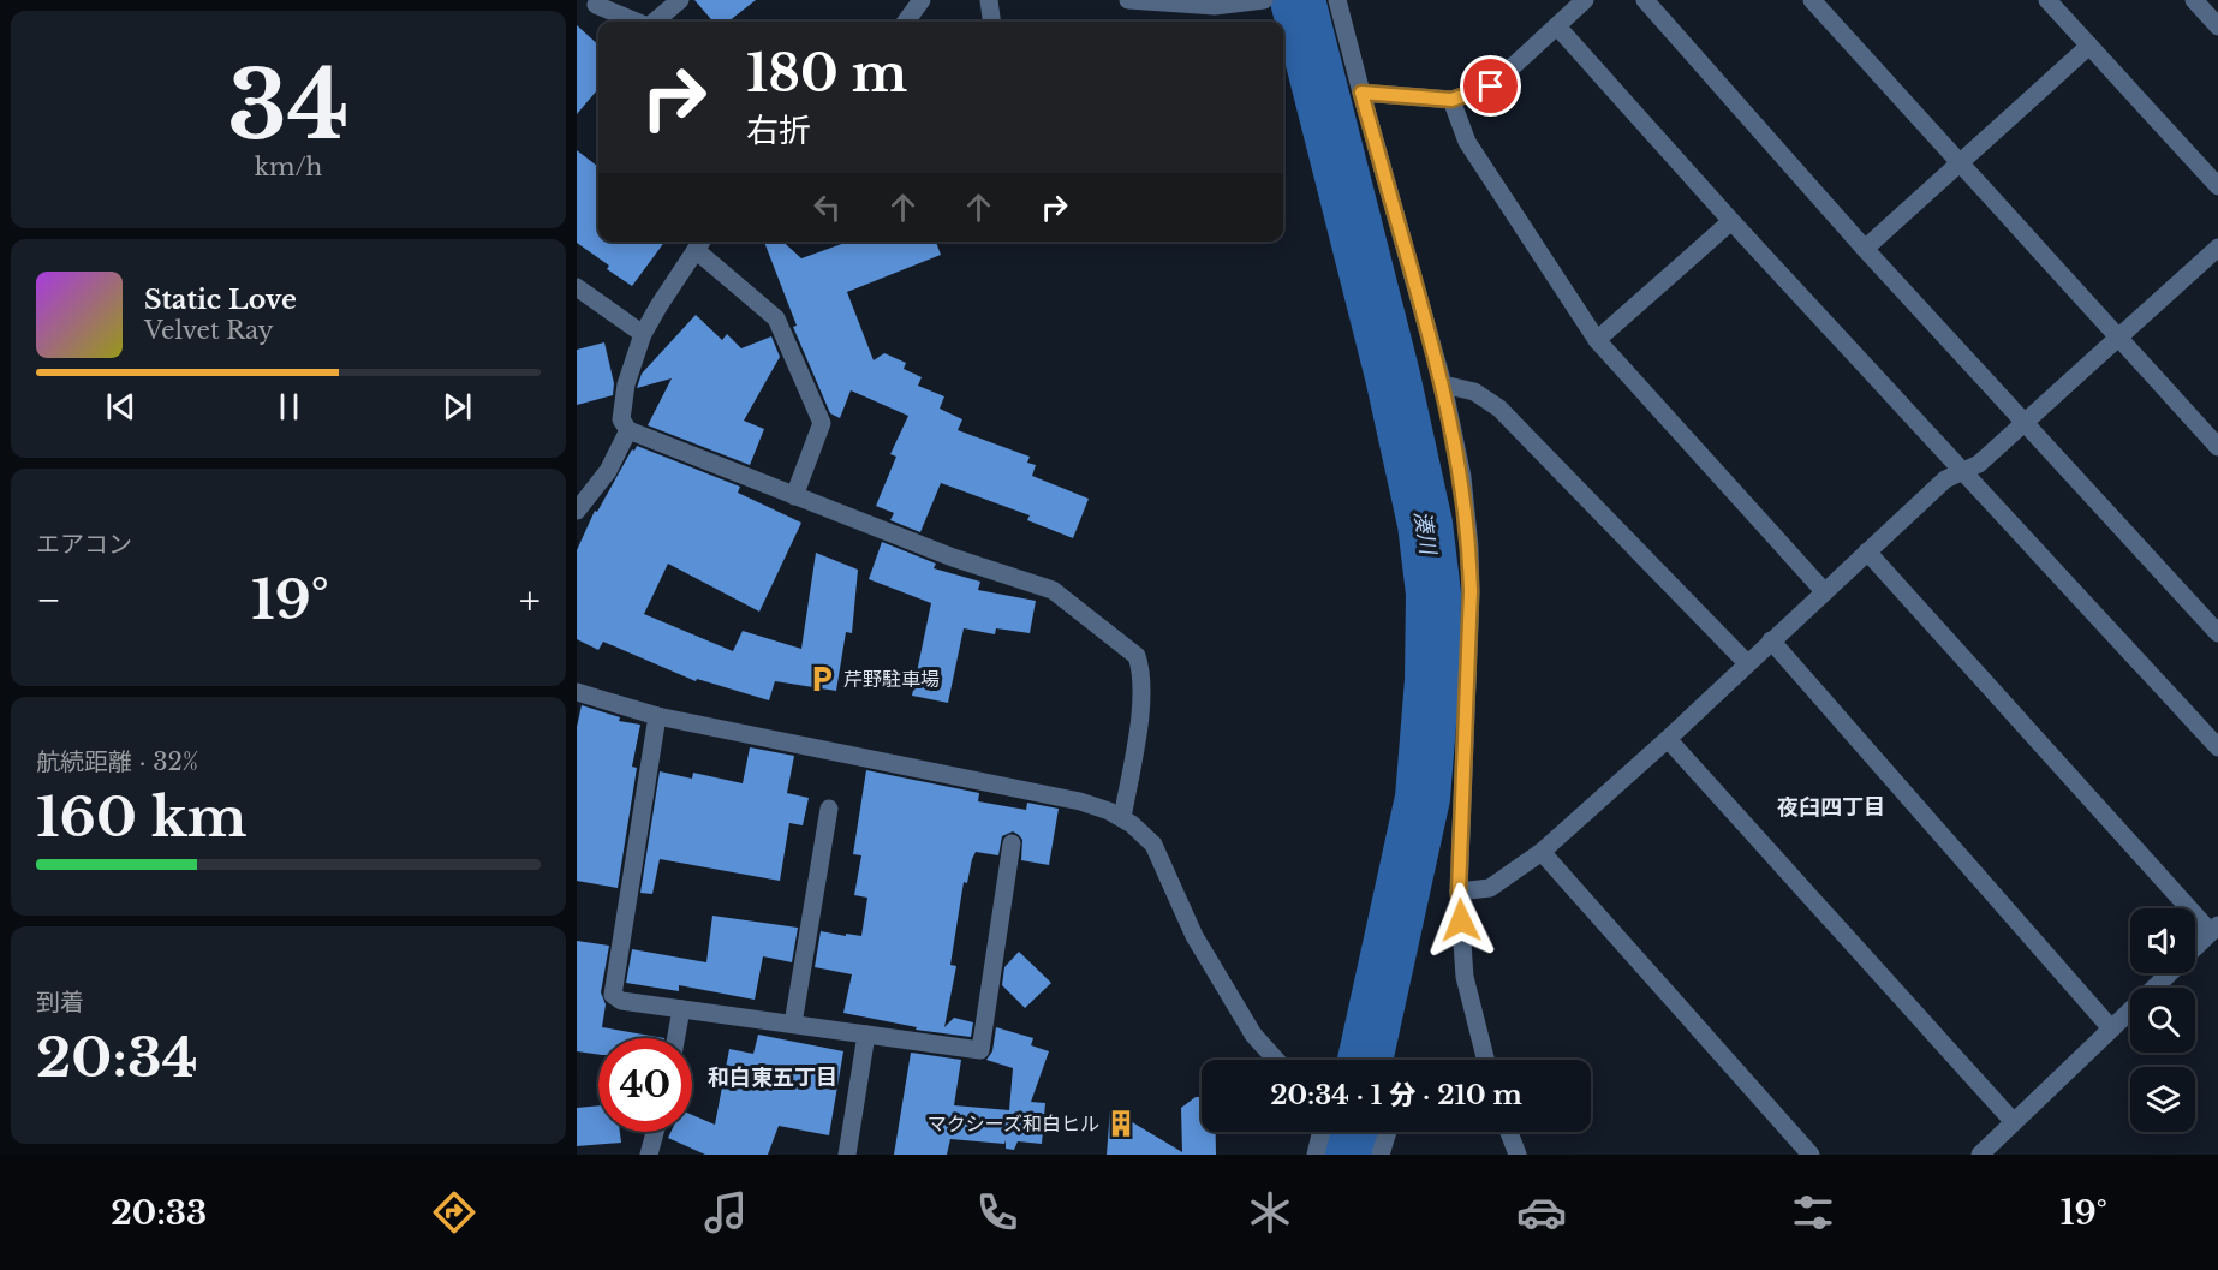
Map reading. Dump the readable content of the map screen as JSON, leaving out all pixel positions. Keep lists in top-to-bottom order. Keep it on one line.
{"districts":["夜臼四丁目","和白東五丁目"],"water":["湊川"],"places":{"parking":["芹野駐車場"],"building":["マクシーズ和白ヒル"]},"page":{"tile":[["34","km/h"],"エアコン",["航続距離 · 32%","160 km"],["到着","20:34"]],"turn":["180 m","右折"],"song":["Static Love","Velvet Ray"],"heat":["−","19°","+"],"limit":"40","trip":"20:34 · 1 分 · 210 m","tabs":["20:33","19°"]}}
